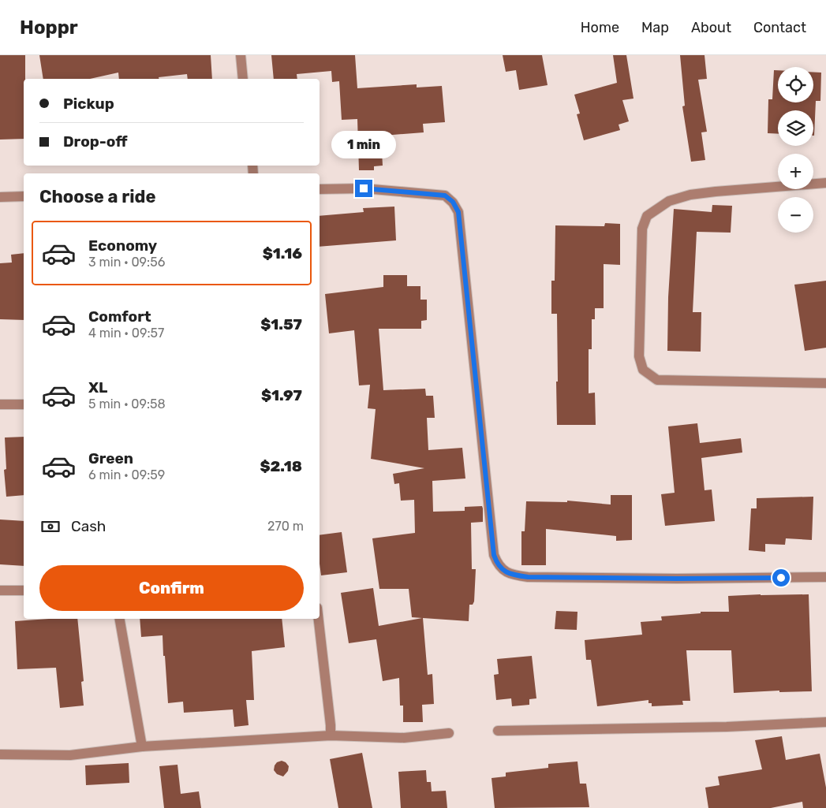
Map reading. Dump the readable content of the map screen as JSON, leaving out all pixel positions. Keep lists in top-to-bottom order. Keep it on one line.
{"page":{"header":"Hoppr","nav":["Home","Map","About","Contact"],"map_buttons":["+","−"],"banner":["Pickup","Drop-off"],"bubble":"1 min","heading":"Choose a ride","list":[{"name":"Economy","note":"3 min · 09:56","value":"$1.16"},{"name":"Comfort","note":"4 min · 09:57","value":"$1.57"},{"name":"XL","note":"5 min · 09:58","value":"$1.97"},{"name":"Green","note":"6 min · 09:59","value":"$2.18"}],"pay":["Cash","270 m"],"buttons":"Confirm"}}
